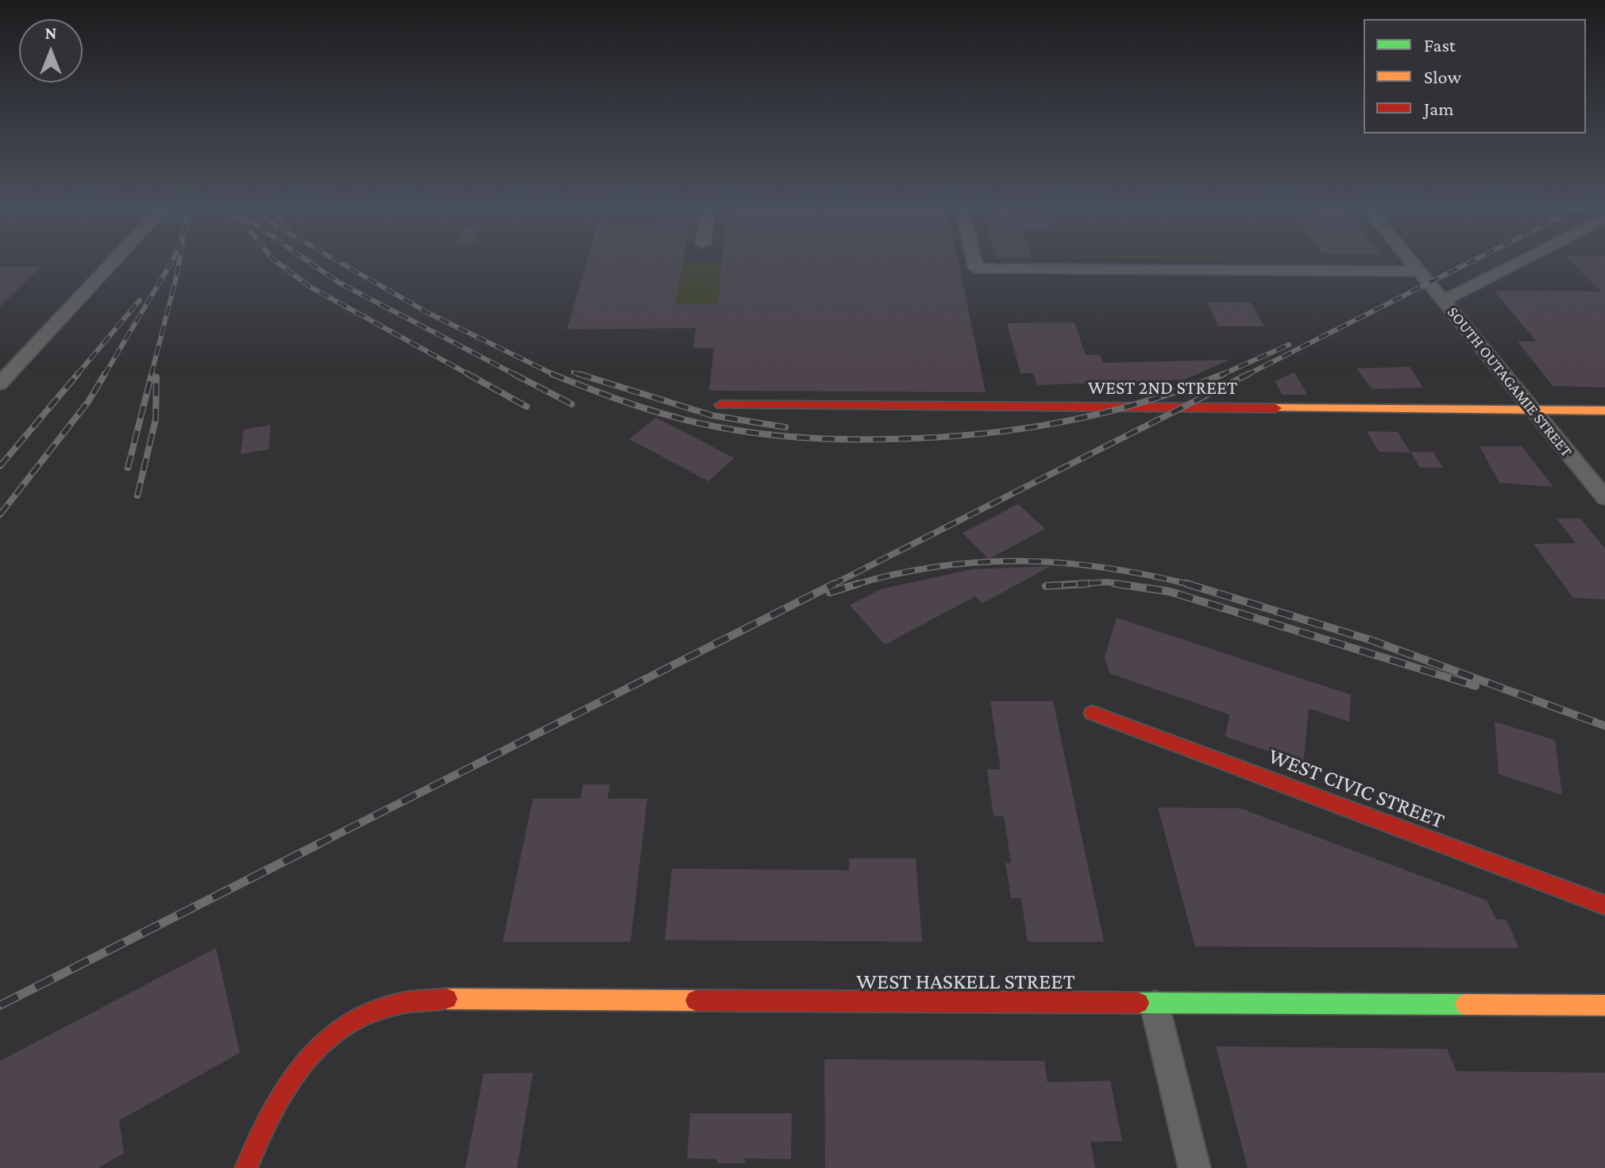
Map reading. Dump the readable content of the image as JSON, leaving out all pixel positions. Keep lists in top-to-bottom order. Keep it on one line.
{"streets":{"street":["SOUTH OUTAGAMIE STREET","WEST 2ND STREET","WEST CIVIC STREET","WEST HASKELL STREET"]},"crossings":[["SOUTH OUTAGAMIE STREET","WEST 2ND STREET"]],"legend":["Fast","Slow","Jam"],"north":"top"}
